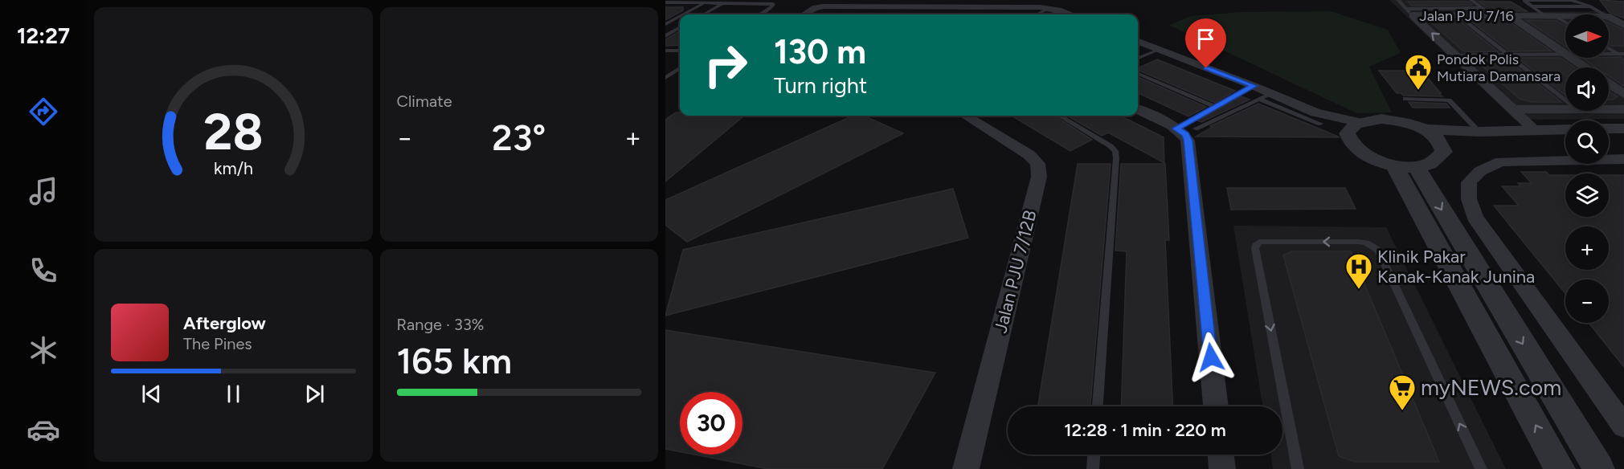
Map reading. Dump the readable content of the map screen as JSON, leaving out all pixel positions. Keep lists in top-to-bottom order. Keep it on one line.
{"streets":{"street":["Jalan PJU 7/16","Jalan PJU 7/12B"]},"places":{"public building":["Pondok Polis Mutiara Damansara"],"hospital":["Klinik Pakar Kanak-Kanak Junina"],"supermarket":["myNEWS.com"]},"north":"right","page":{"tabs":"12:27","tile":["Climate",["Range · 33%","165 km"]],"map_buttons":["+","−"],"turn":["130 m","Turn right"],"heat":["−","23°","+"],"song":["Afterglow","The Pines"],"limit":"30","trip":"12:28 · 1 min · 220 m","gauge":["28","km/h"]}}
